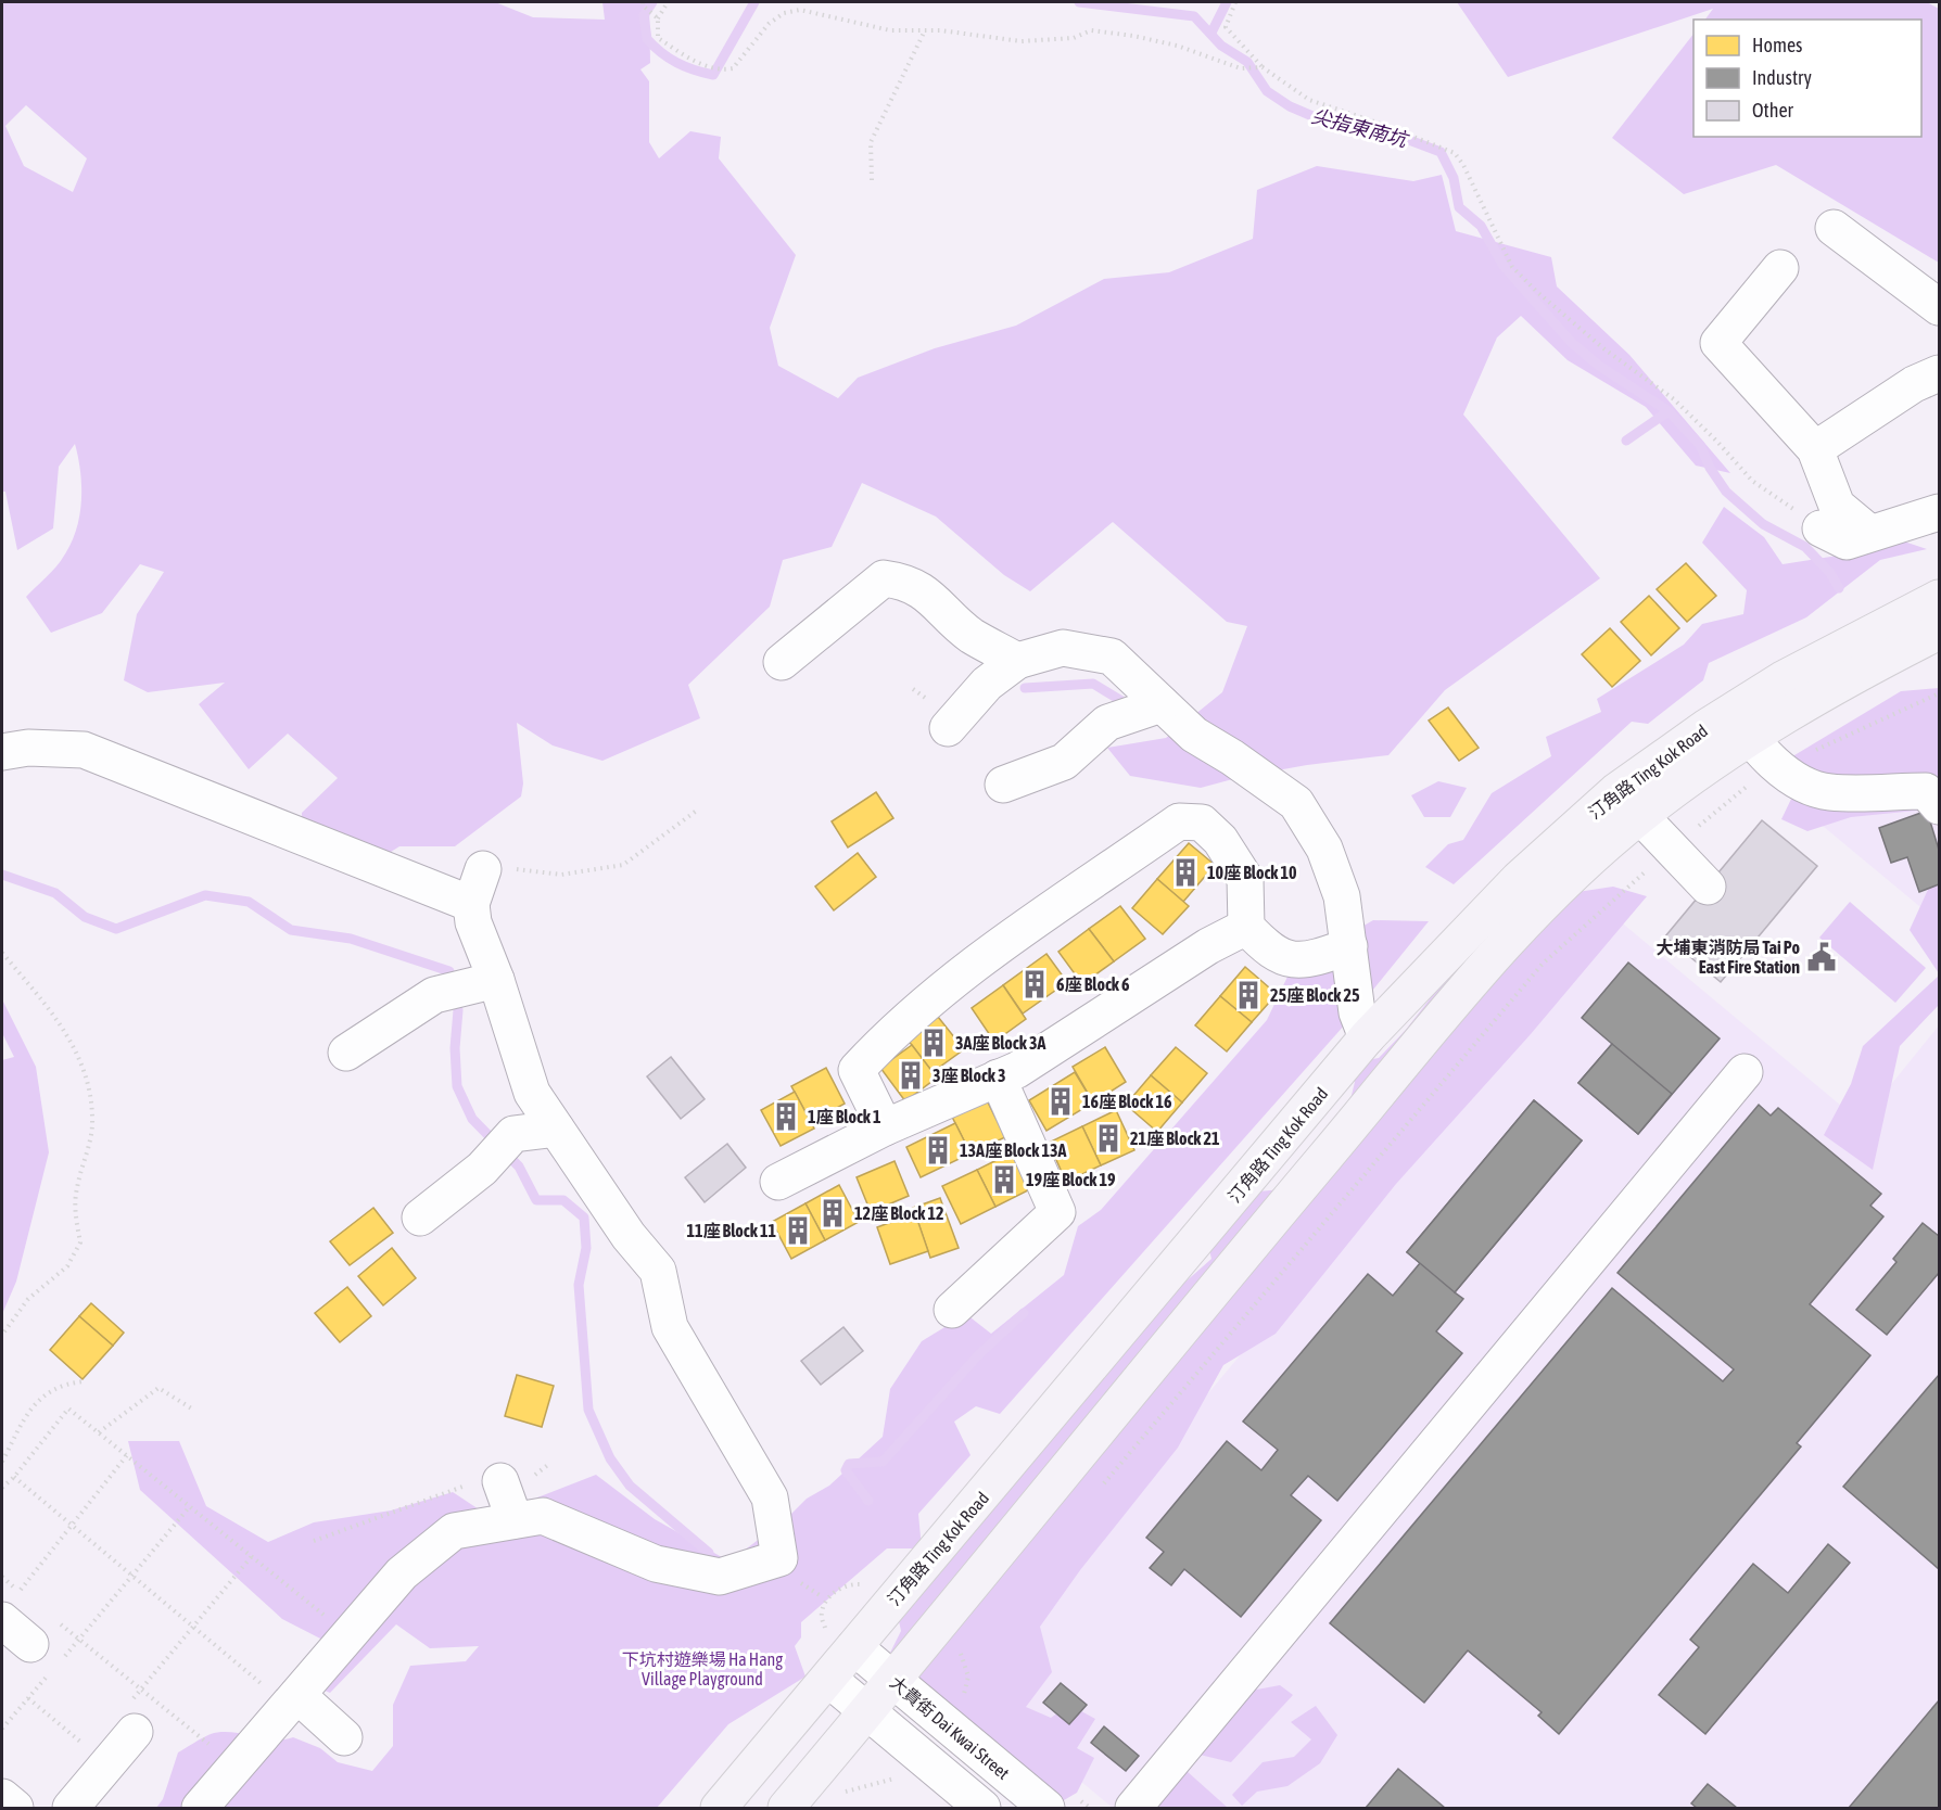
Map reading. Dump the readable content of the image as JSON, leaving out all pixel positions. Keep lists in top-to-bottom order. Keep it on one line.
{"streets":{"main road":["汀角路 Ting Kok Road"],"street":["大貴街 Dai Kwai Street"]},"crossings":[["汀角路 Ting Kok Road","大貴街 Dai Kwai Street"]],"water":["尖指東南坑"],"parks":["下坑村遊樂場 Ha Hang Village Playground"],"places":{"building":["10座 Block 10","6座 Block 6","25座 Block 25","3A座 Block 3A","3座 Block 3","16座 Block 16","1座 Block 1","21座 Block 21","13A座 Block 13A","19座 Block 19","12座 Block 12","11座 Block 11"],"public building":["大埔東消防局 Tai Po East Fire Station"]},"legend":["Homes","Industry","Other"]}
